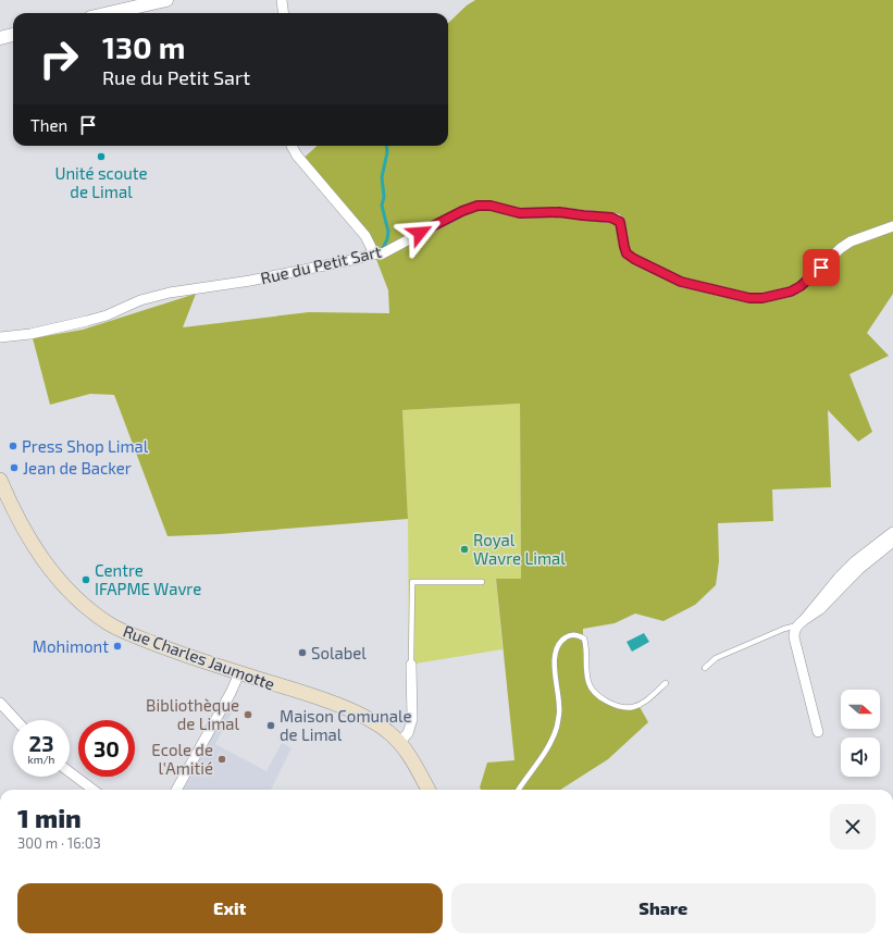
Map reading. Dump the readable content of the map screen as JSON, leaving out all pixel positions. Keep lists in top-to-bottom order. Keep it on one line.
{"streets":{"main road":["Rue Charles Jaumotte"],"street":["Rue du Petit Sart"]},"places":["Unité scoute de Limal","Press Shop Limal","Jean de Backer","Royal Wavre Limal","Centre IFAPME Wavre","Mohimont","Solabel","Bibliothèque de Limal","Maison Comunale de Limal","Ecole de l'Amitié"],"north":"right","page":{"turn":["130 m","Rue du Petit Sart"],"then":"Then","speed":"23 km/h","limit":"30","heading":["1 min","300 m · 16:03"],"buttons":["Exit","Share"]}}
